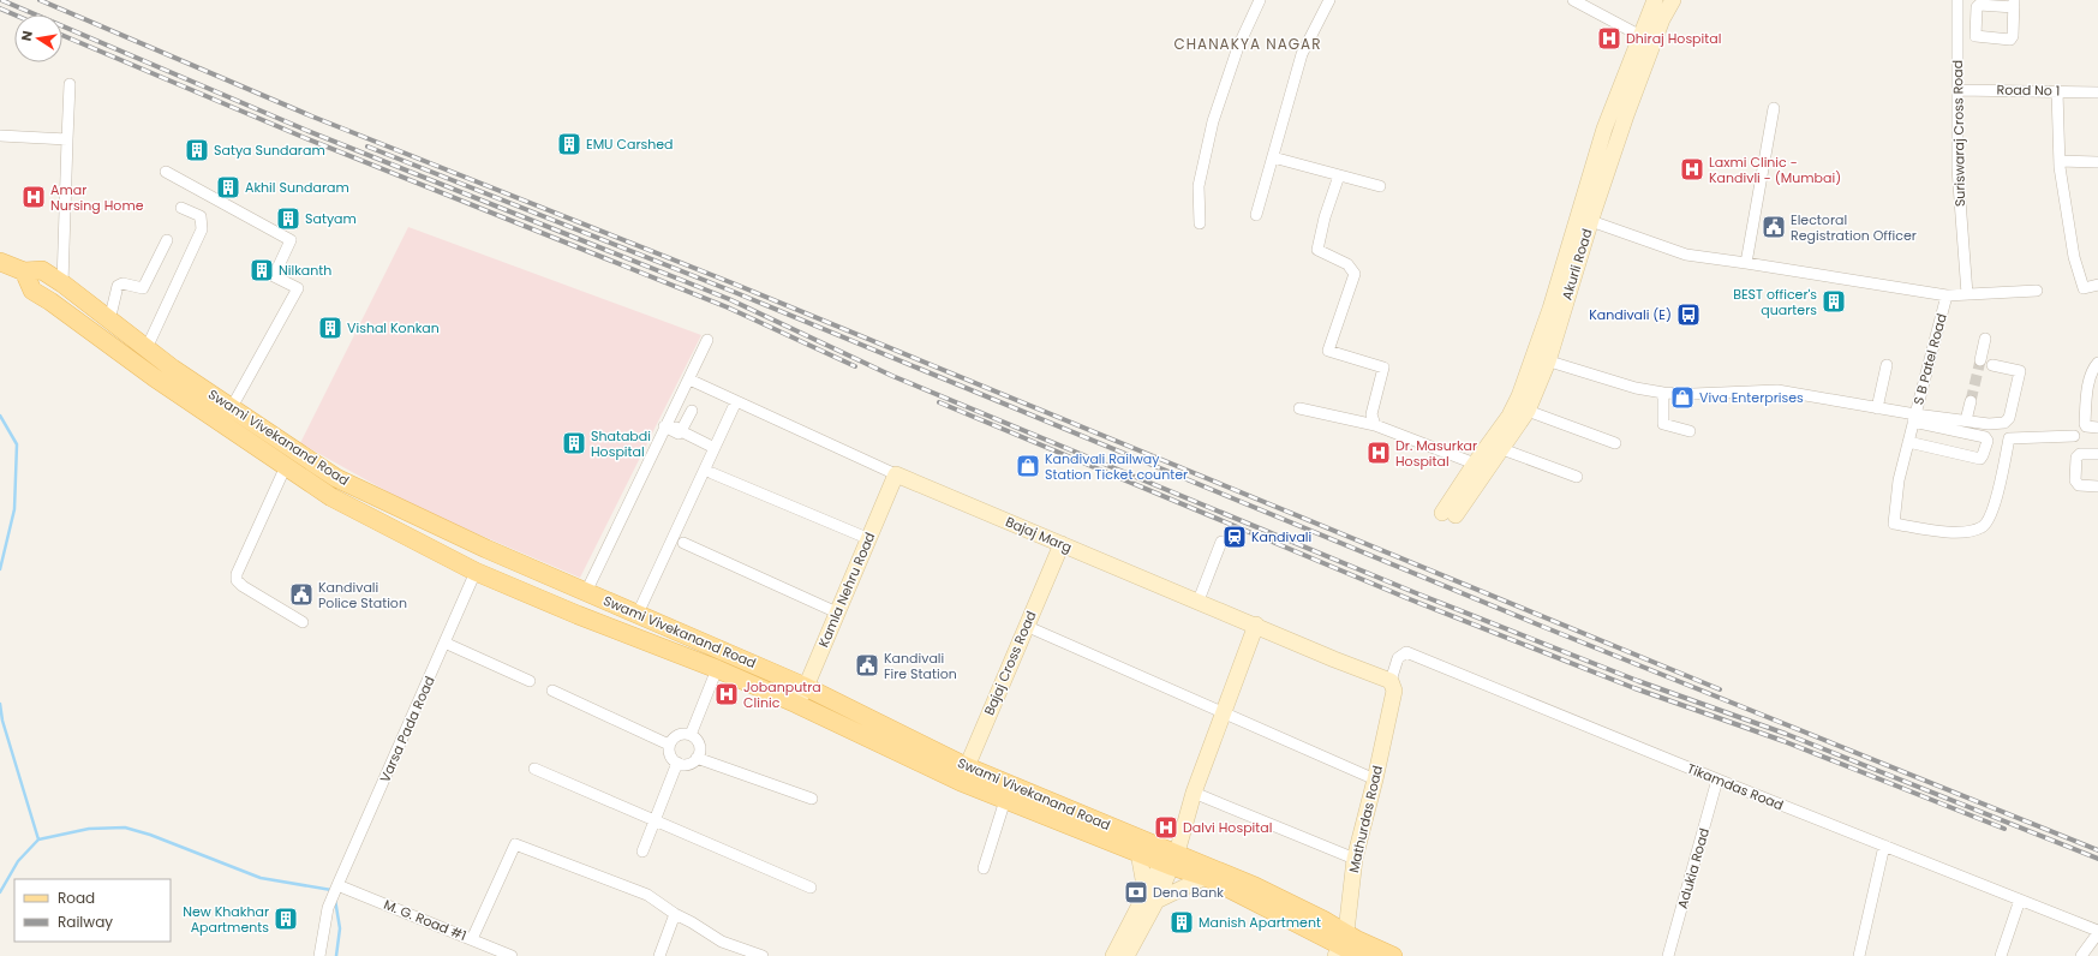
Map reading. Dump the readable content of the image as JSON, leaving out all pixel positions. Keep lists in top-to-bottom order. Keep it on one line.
{"streets":{"main road":["Swami Vivekanand Road"],"street":["Road No 1","Suriswaraj Cross Road","Akurli Road","S B Patel Road","Bajaj Marg","Kamla Nehru Road","Bajaj Cross Road","Varsa Pada Road","Tikamdas Road","Mathurdas Road","Adukia Road","M. G. Road #1"]},"crossings":[["Road No 1","Suriswaraj Cross Road"],["Akurli Road","S B Patel Road"],["Swami Vivekanand Road","Kamla Nehru Road"],["Swami Vivekanand Road","Bajaj Cross Road"],["Swami Vivekanand Road","Varsa Pada Road"],["Swami Vivekanand Road","Mathurdas Road"],["Bajaj Marg","Kamla Nehru Road"],["Bajaj Marg","Bajaj Cross Road"],["Bajaj Marg","Tikamdas Road"],["Bajaj Marg","Mathurdas Road"],["Varsa Pada Road","M. G. Road #1"],["Tikamdas Road","Mathurdas Road"],["Tikamdas Road","Adukia Road"]],"districts":["CHANAKYA NAGAR"],"places":{"hospital":["Dhiraj Hospital","Laxmi Clinic - Kandivli - (Mumbai)","Amar Nursing Home","Dr. Masurkar Hospital","Jobanputra Clinic","Dalvi Hospital"],"building":["EMU Carshed","Satya Sundaram","Akhil Sundaram","Satyam","Nilkanth","BEST officer's quarters","Vishal Konkan","Shatabdi Hospital","New Khakhar Apartments","Manish Apartment"],"public building":["Electoral Registration Officer","Kandivali Police Station","Kandivali Fire Station"],"bus stop":["Kandivali (E)"],"shop":["Viva Enterprises","Kandivali Railway Station Ticket counter"],"station":["Kandivali"],"bank":["Dena Bank"]},"legend":["Road","Railway"],"north":"left"}
